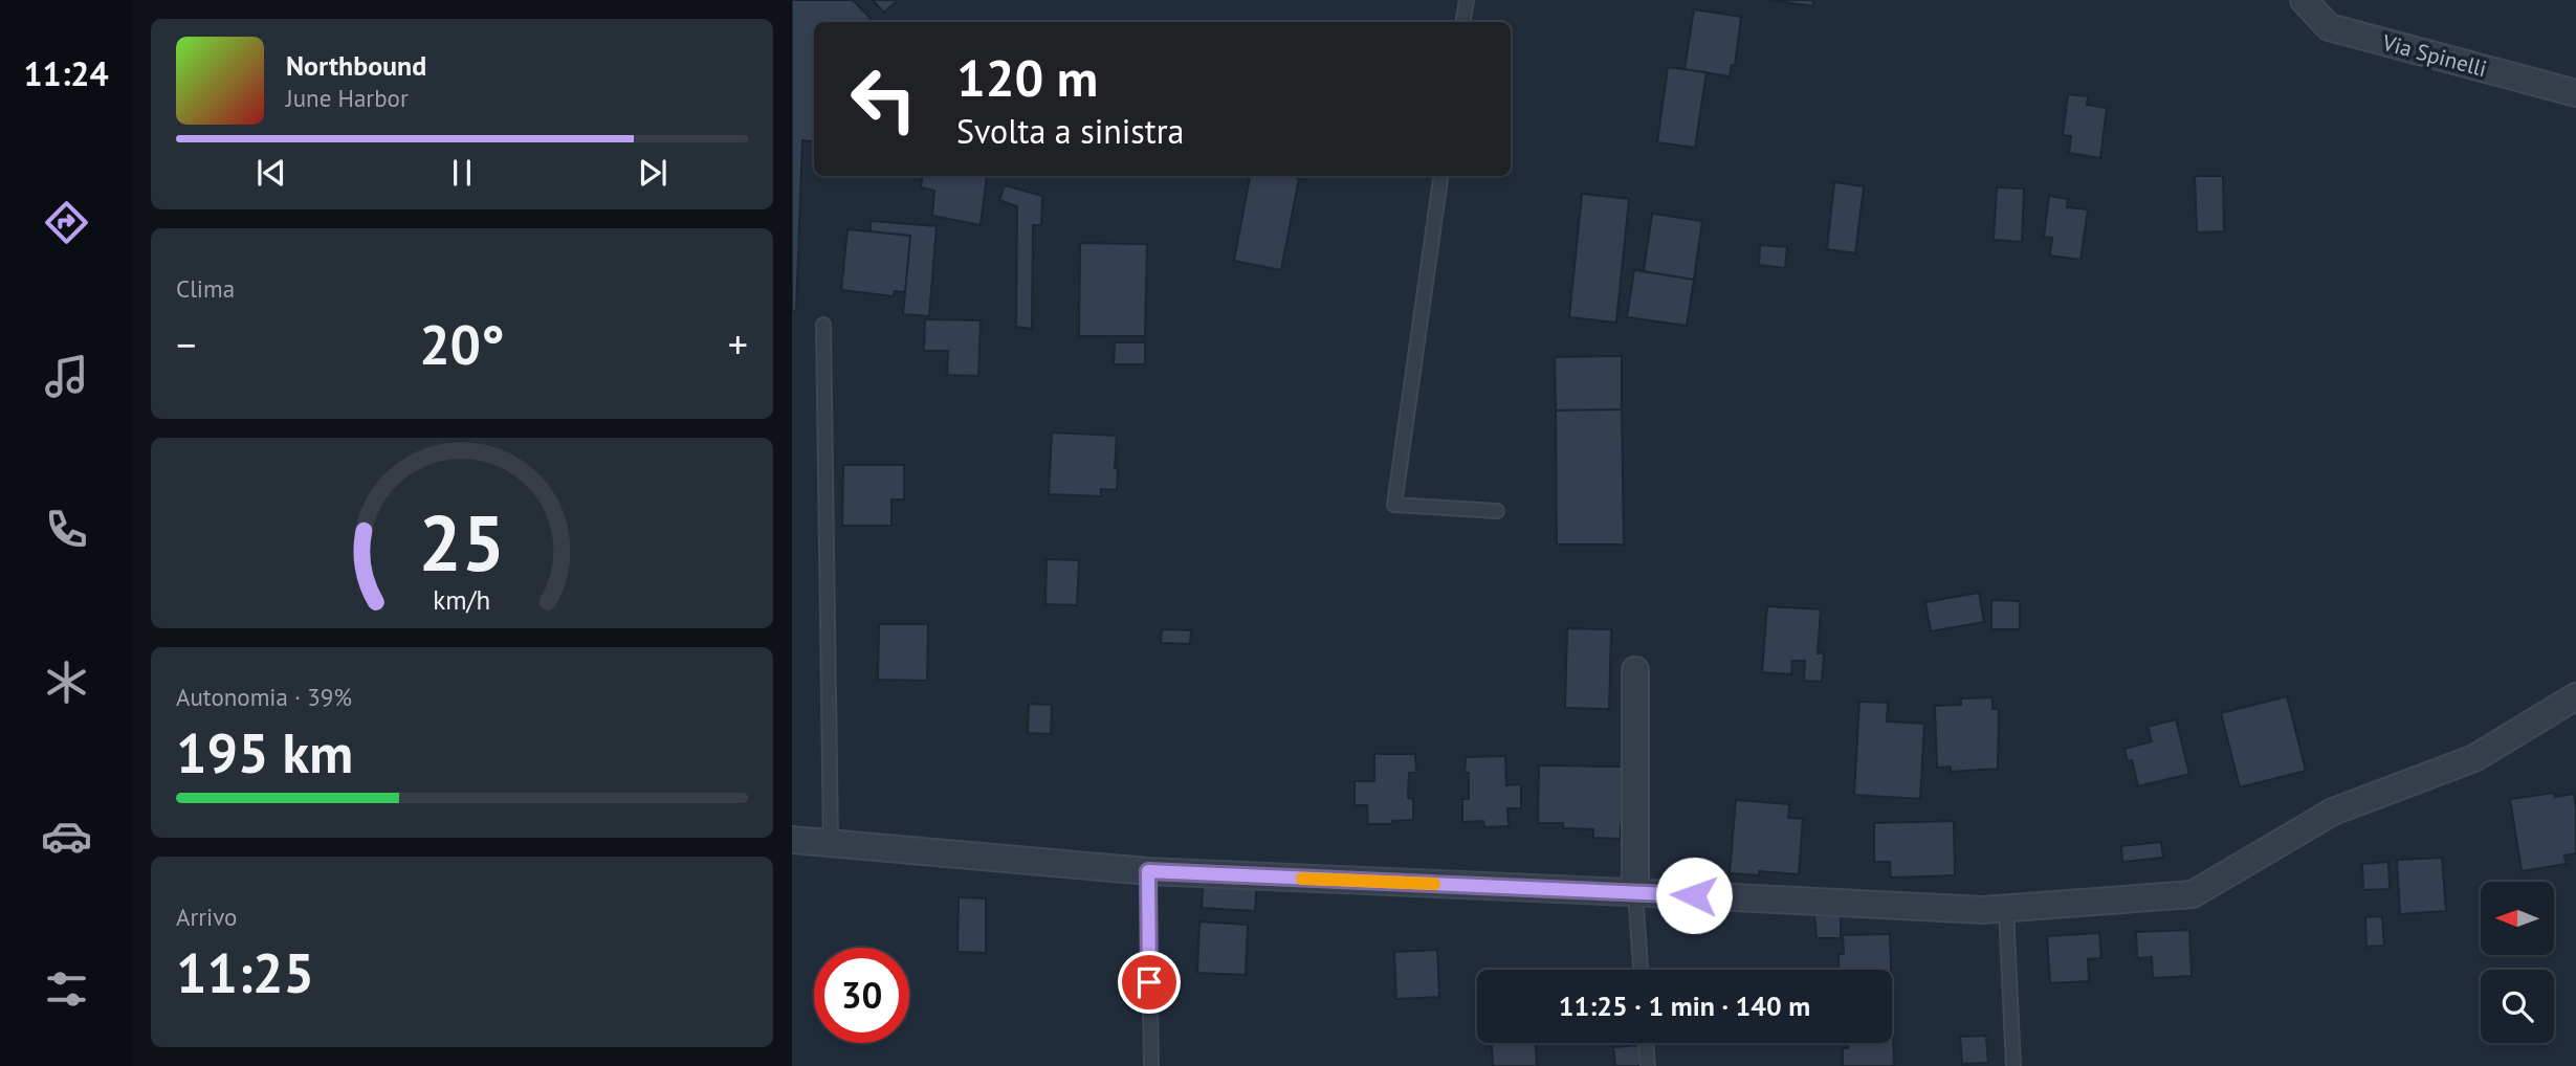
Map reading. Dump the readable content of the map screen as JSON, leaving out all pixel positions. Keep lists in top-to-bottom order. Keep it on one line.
{"streets":{"street":["Via Spinelli"]},"north":"left","page":{"tabs":"11:24","turn":["120 m","Svolta a sinistra"],"song":["Northbound","June Harbor"],"tile":["Clima",["Autonomia · 39%","195 km"],["Arrivo","11:25"]],"heat":["−","20°","+"],"limit":"30","trip":"11:25 · 1 min · 140 m","gauge":["25","km/h"]}}
